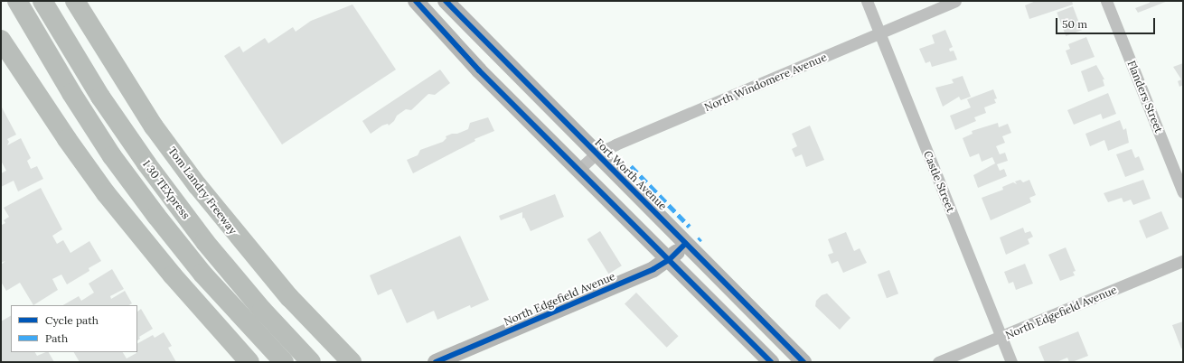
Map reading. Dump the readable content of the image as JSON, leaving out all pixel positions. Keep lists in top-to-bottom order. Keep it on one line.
{"streets":{"highway":["I 30 TEXpress","Tom Landry Freeway"],"main road":["Fort Worth Avenue","North Edgefield Avenue"],"street":["North Windomere Avenue","Flanders Street","Castle Street"]},"crossings":[["North Windomere Avenue","Fort Worth Avenue"],["North Windomere Avenue","Castle Street"],["Fort Worth Avenue","North Edgefield Avenue"],["Castle Street","North Edgefield Avenue"]],"legend":["Cycle path","Path"],"scale_bar":"50 m"}
